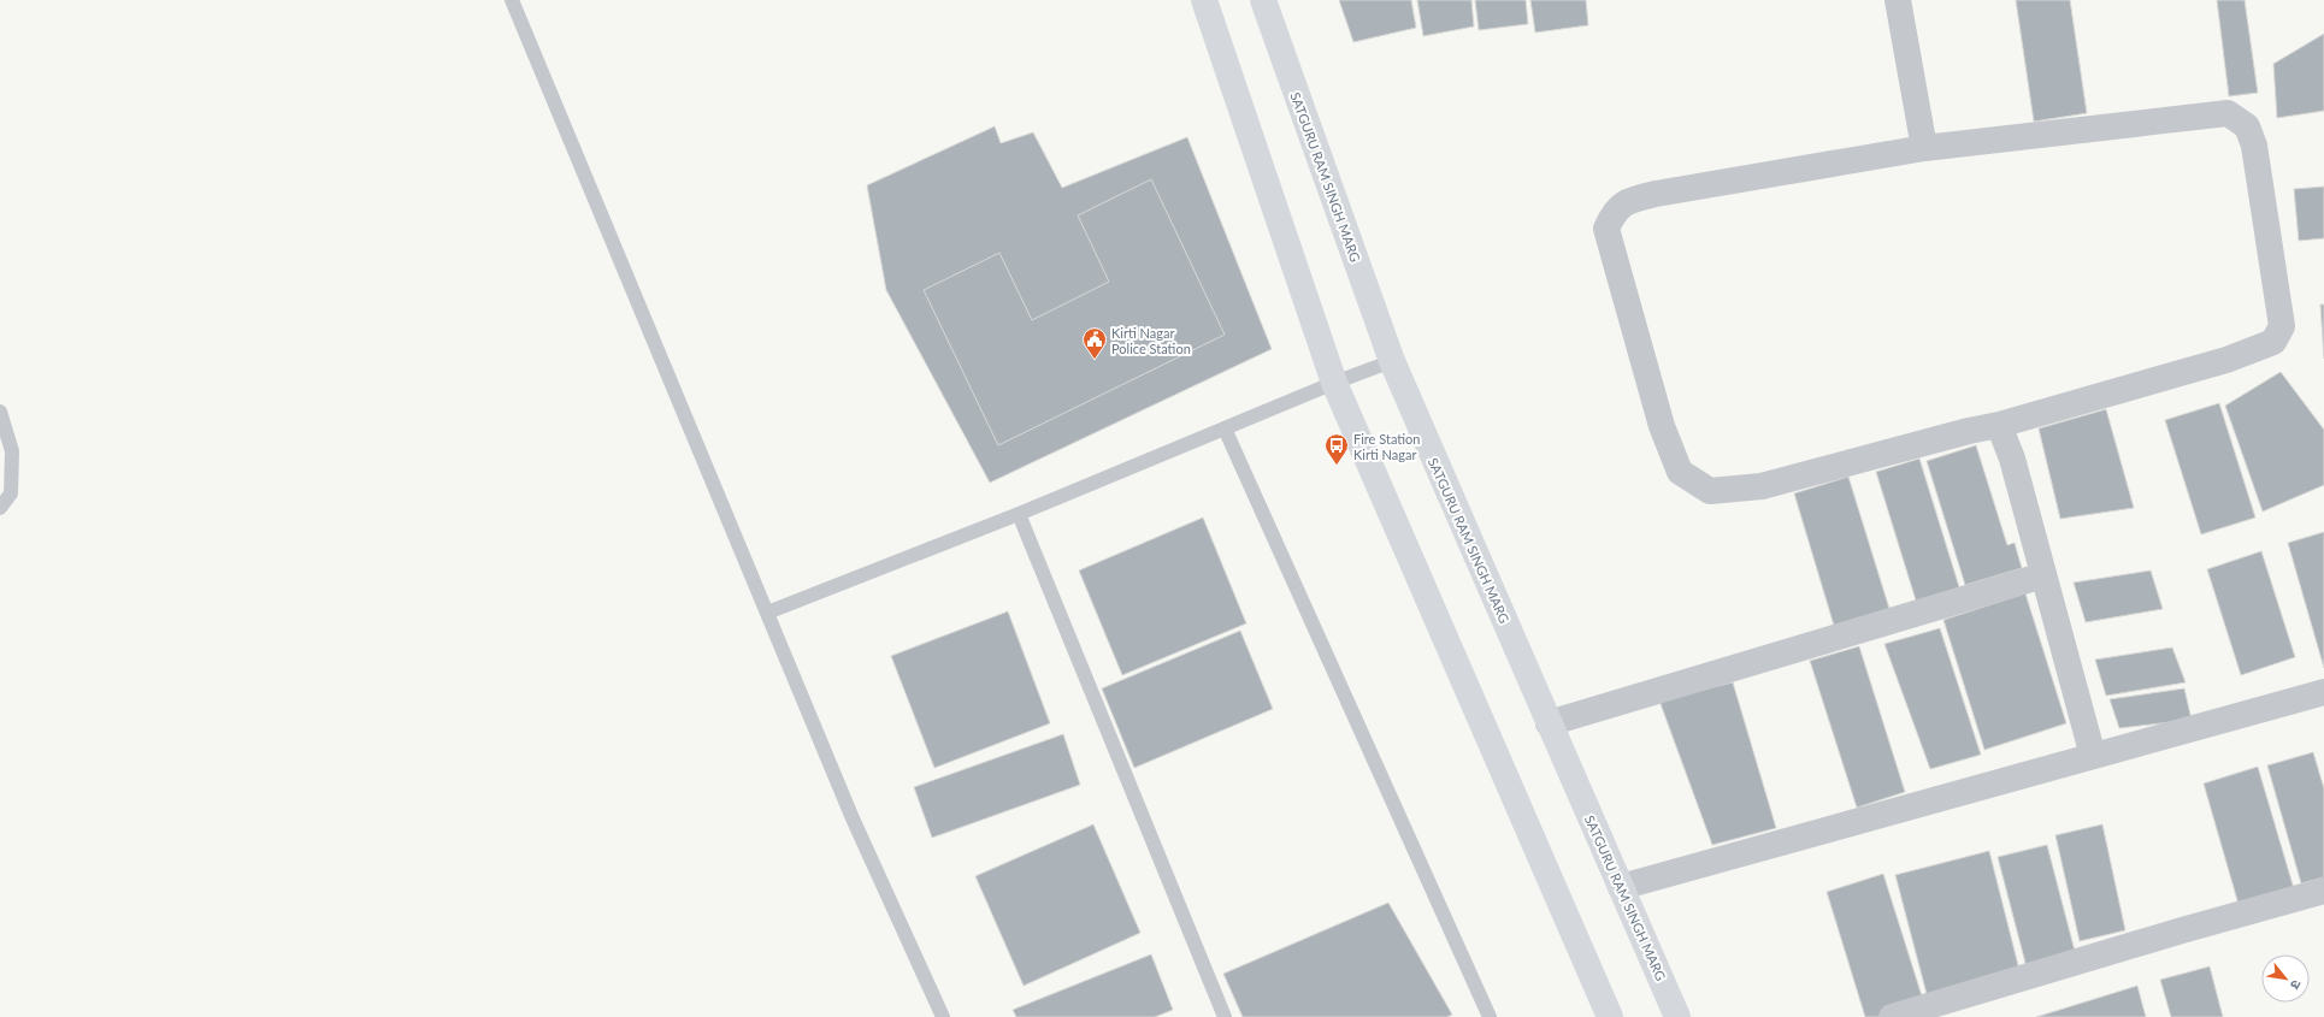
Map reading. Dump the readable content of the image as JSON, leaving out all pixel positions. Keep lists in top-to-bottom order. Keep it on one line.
{"streets":{"main road":["SATGURU RAM SINGH MARG"]},"places":{"public building":["Kirti Nagar Police Station"],"bus stop":["Fire Station Kirti Nagar"]},"north":"bottom right"}
